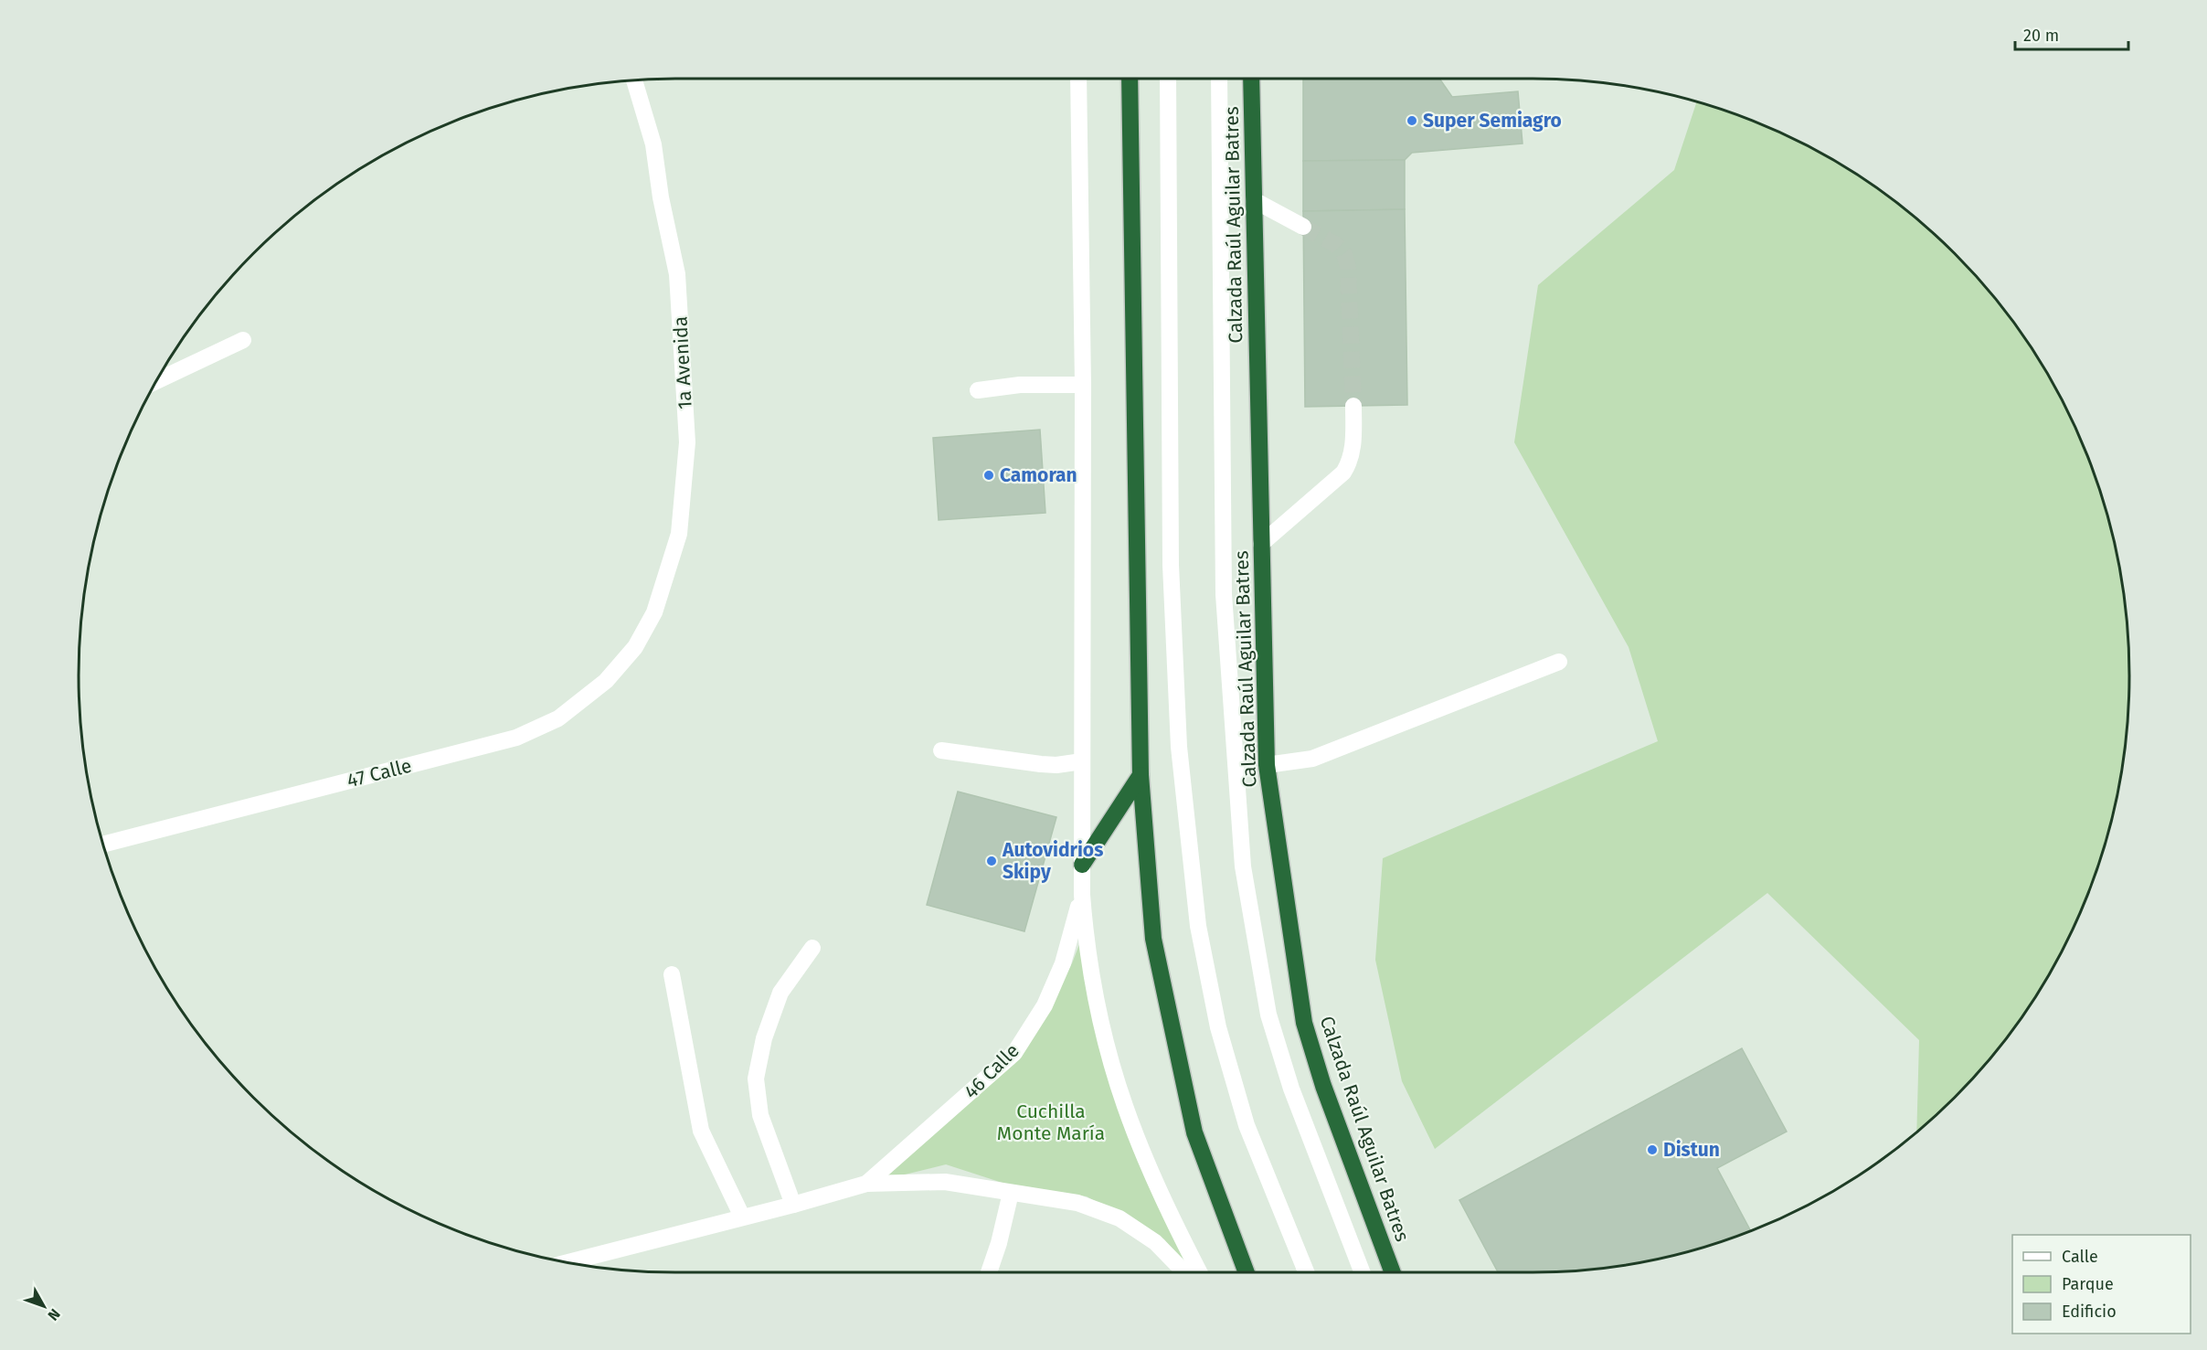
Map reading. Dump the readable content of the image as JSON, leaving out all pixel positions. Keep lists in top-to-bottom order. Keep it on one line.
{"streets":{"highway":["Calzada Raúl Aguilar Batres"],"street":["1a Avenida","47 Calle","46 Calle"]},"crossings":[["1a Avenida","47 Calle"]],"parks":["Cuchilla Monte María"],"places":["Super Semiagro","Camoran","Autovidrios Skipy","Distun"],"legend":["Calle","Parque","Edificio"],"scale_bar":"20 m","north":"bottom right"}
